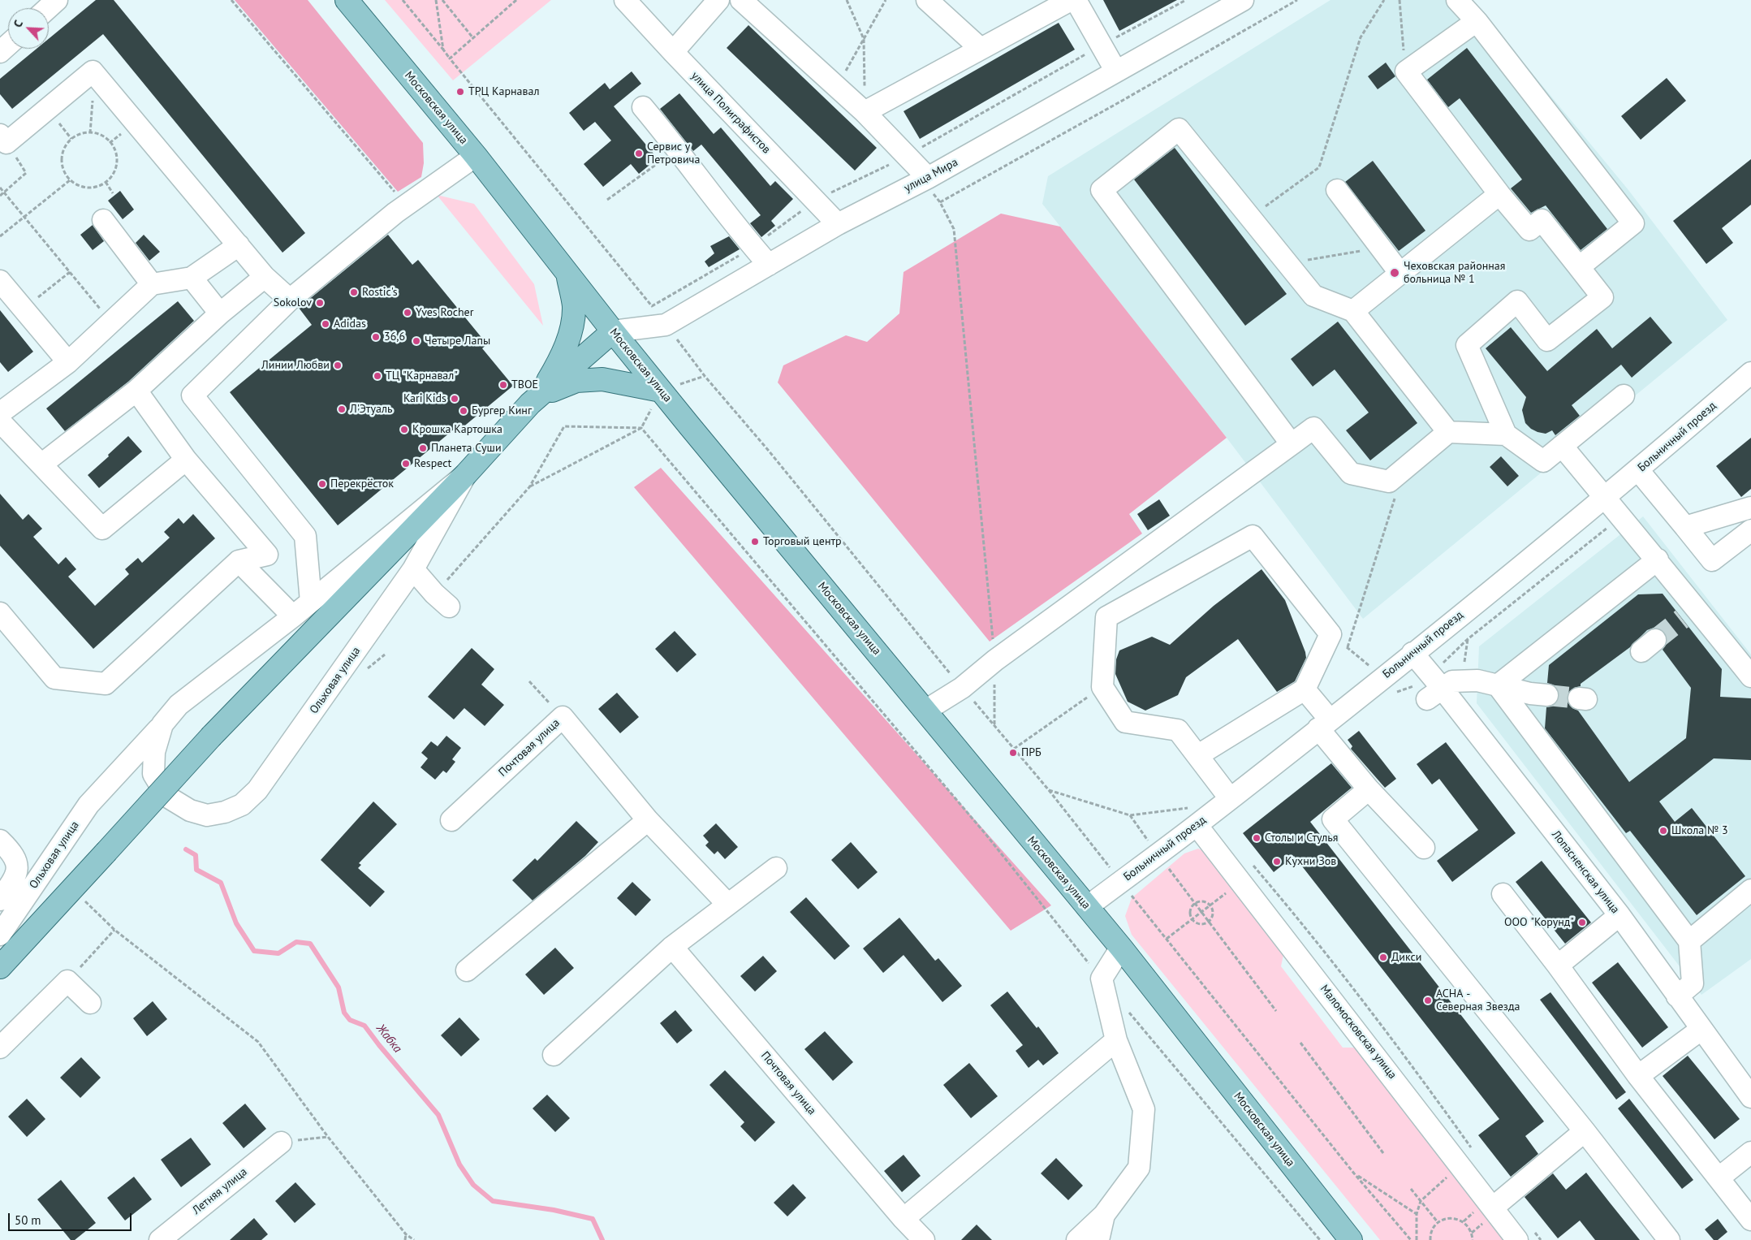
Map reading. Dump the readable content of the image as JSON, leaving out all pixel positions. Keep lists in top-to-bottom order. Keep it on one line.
{"streets":{"main road":["Московская улица","Ольховая улица"],"street":["улица Полиграфистов","улица Мира","Больничный проезд","Почтовая улица","Лопасненская улица","Маломосковская улица","Летняя улица"]},"crossings":[["Московская улица","улица Мира"],["Московская улица","Больничный проезд"],["Московская улица","Ольховая улица"],["улица Полиграфистов","улица Мира"],["улица Мира","Ольховая улица"],["Больничный проезд","Лопасненская улица"],["Больничный проезд","Маломосковская улица"]],"water":["Жабка"],"places":["ТРЦ Карнавал","Сервис у Петровича","Чеховская районная больница № 1","Rostic's","Sokolov","Yves Rocher","Adidas","36,6","Четыре Лапы","Линии Любви","ТЦ \"Карнавал\"","ТВОЕ","Kari Kids","Л'Этуаль","Бургер Кинг","Крошка Картошка","Планета Суши","Respect","Перекрёсток","Торговый центр","ПРБ","Школа № 3","Столы и Стулья","Кухни Зов","ООО \"Корунд\"","Дикси","АСНА - Северная Звезда"],"scale_bar":"50 m","north":"top left"}
